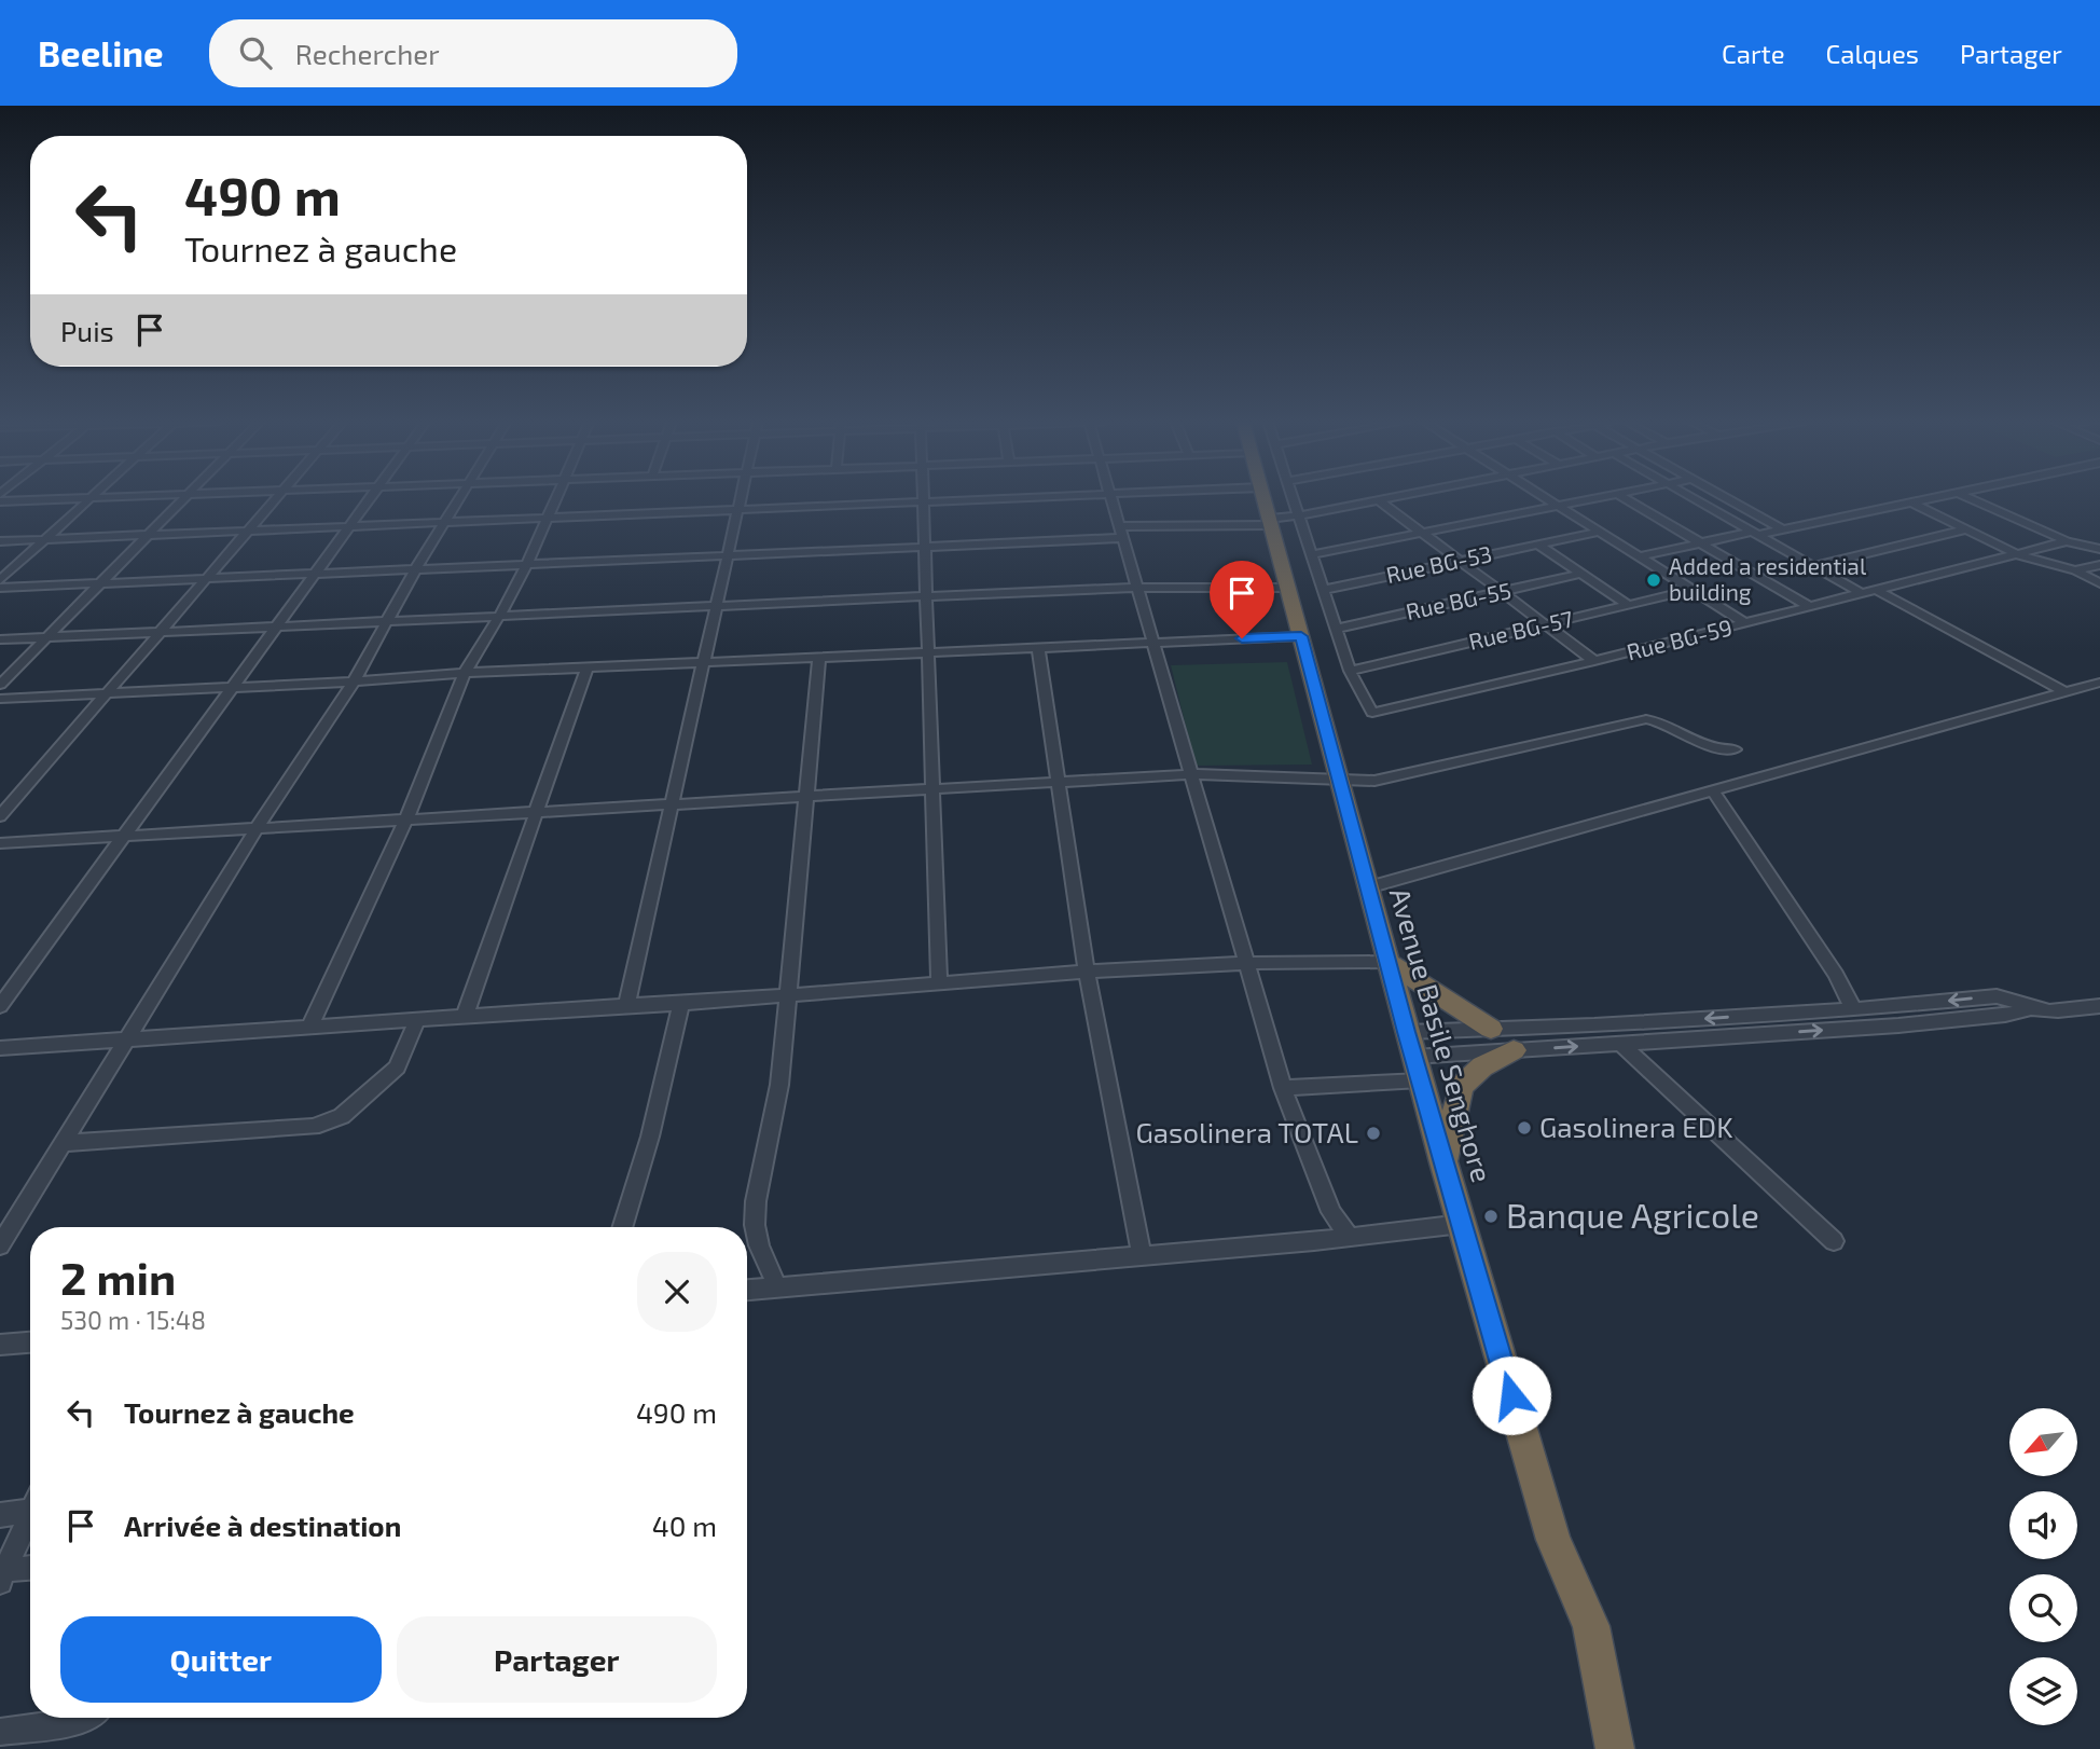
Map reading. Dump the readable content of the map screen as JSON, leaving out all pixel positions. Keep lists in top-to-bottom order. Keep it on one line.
{"streets":{"highway":["Avenue Basile Senghore"],"street":["Rue BG-53","Rue BG-55","Rue BG-57","Rue BG-59"]},"crossings":[["Rue BG-57","Rue BG-59"]],"places":["Added a residential building","Gasolinera EDK","Gasolinera TOTAL","Banque Agricole"],"north":"bottom left","page":{"header":"Beeline","search":"Rechercher","nav":["Carte","Calques","Partager"],"turn":["490 m","Tournez à gauche"],"then":"Puis","heading":["2 min","530 m · 15:48"],"list":[{"name":"Tournez à gauche","value":"490 m"},{"name":"Arrivée à destination","value":"40 m"}],"buttons":["Quitter","Partager"]}}
